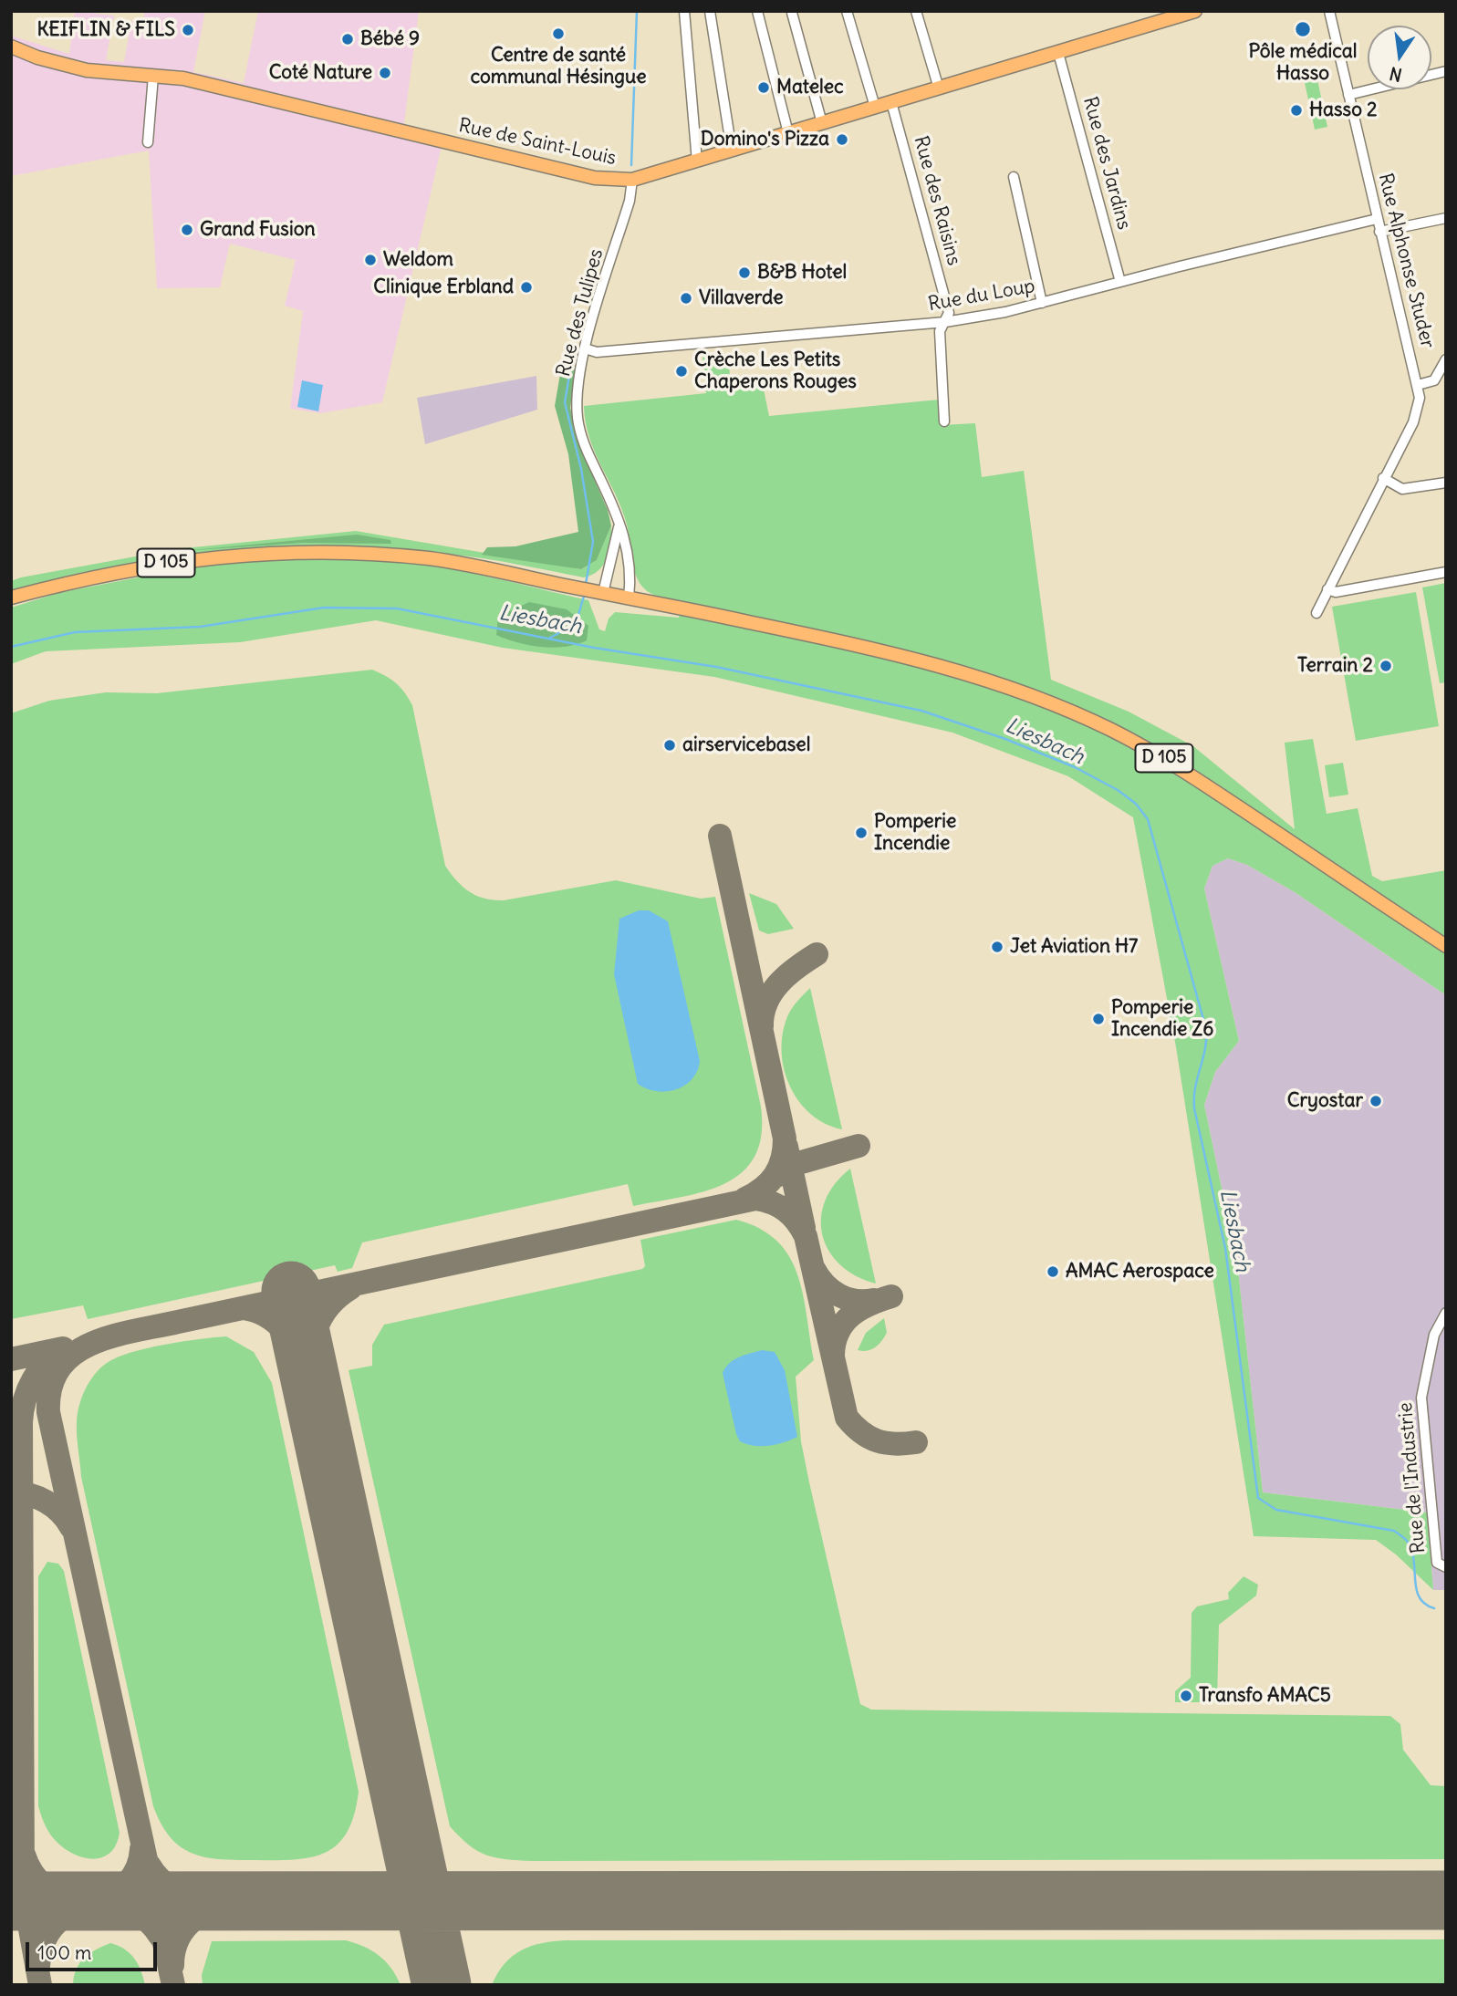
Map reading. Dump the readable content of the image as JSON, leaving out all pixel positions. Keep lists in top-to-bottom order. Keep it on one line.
{"streets":{"main road":["Rue de Saint-Louis","D 105"],"street":["Rue des Jardins","Rue des Raisins","Rue Alphonse Studer","Rue du Loup","Rue des Tulipes","Rue de l'Industrie"]},"crossings":[["Rue de Saint-Louis","Rue des Jardins"],["Rue de Saint-Louis","Rue des Raisins"],["Rue de Saint-Louis","Rue des Tulipes"],["Rue des Jardins","Rue du Loup"],["Rue des Raisins","Rue du Loup"],["Rue Alphonse Studer","Rue du Loup"],["Rue du Loup","Rue des Tulipes"],["Rue des Tulipes","D 105"]],"water":["Liesbach"],"places":["Pôle médical Hasso","KEIFLIN & FILS","Centre de santé communal Hésingue","Bébé 9","Coté Nature","Matelec","Hasso 2","Domino's Pizza","Grand Fusion","Weldom","B&B Hotel","Clinique Erbland","Villaverde","Crèche Les Petits Chaperons Rouges","Terrain 2","airservicebasel","Pomperie Incendie","Jet Aviation H7","Pomperie Incendie Z6","Cryostar","AMAC Aerospace","Transfo AMAC5"],"scale_bar":"100 m","north":"bottom"}
